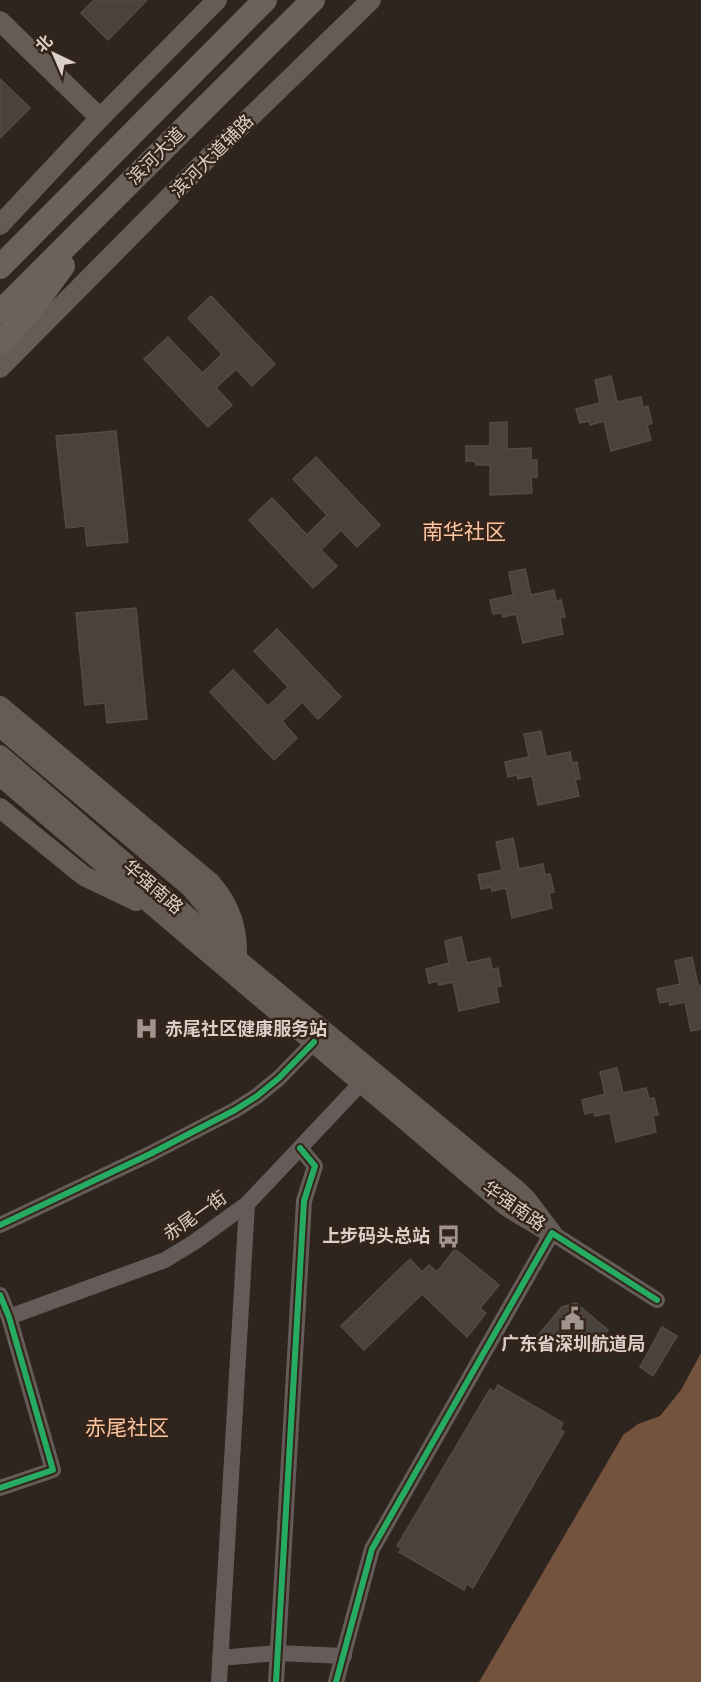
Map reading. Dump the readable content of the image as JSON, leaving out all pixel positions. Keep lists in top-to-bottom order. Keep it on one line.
{"streets":{"highway":["滨河大道"],"main road":["滨河大道辅路","华强南路"],"street":["赤尾一街"]},"crossings":[["华强南路","赤尾一街"]],"districts":["南华社区","赤尾社区"],"places":{"hospital":["赤尾社区健康服务站"],"bus stop":["上步码头总站"],"public building":["广东省深圳航道局"]},"north":"top left"}
